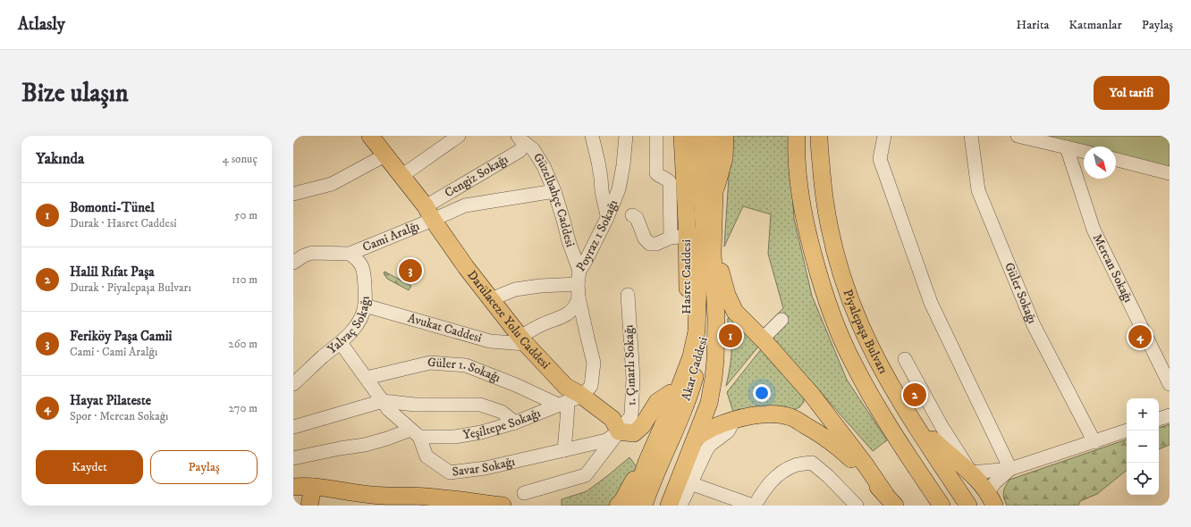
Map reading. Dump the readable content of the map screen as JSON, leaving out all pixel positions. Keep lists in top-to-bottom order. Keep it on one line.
{"streets":{"main road":["Hasret Caddesi","Darülaceze Yolu Caddesi","Piyalepaşa Bulvarı","Akar Caddesi"],"street":["Cengiz Sokağı","Güzelbahçe Caddesi","Poyraz 1 Sokağı","Cami Aralğı","Mercan Sokağı","Güler Sokağı","Yalvaç Sokağı","Avukat Caddesi","1. Çınarlı Sokağı","Güler 1. Sokağı","Yeşiltepe Sokağı","Savar Sokağı"]},"crossings":[["Cengiz Sokağı","Güzelbahçe Caddesi"],["Cengiz Sokağı","Cami Aralğı"],["Cengiz Sokağı","Darülaceze Yolu Caddesi"],["Güzelbahçe Caddesi","Poyraz 1 Sokağı"],["Poyraz 1 Sokağı","Darülaceze Yolu Caddesi"],["Poyraz 1 Sokağı","Güler 1. Sokağı"],["Poyraz 1 Sokağı","Yeşiltepe Sokağı"],["Cami Aralğı","Darülaceze Yolu Caddesi"],["Cami Aralğı","Yalvaç Sokağı"],["Darülaceze Yolu Caddesi","Avukat Caddesi"],["Darülaceze Yolu Caddesi","1. Çınarlı Sokağı"],["Darülaceze Yolu Caddesi","Güler 1. Sokağı"],["Darülaceze Yolu Caddesi","Yeşiltepe Sokağı"],["Darülaceze Yolu Caddesi","Savar Sokağı"],["Yalvaç Sokağı","Avukat Caddesi"],["Yalvaç Sokağı","Savar Sokağı"],["1. Çınarlı Sokağı","Savar Sokağı"],["Güler 1. Sokağı","Yeşiltepe Sokağı"],["Güler 1. Sokağı","Savar Sokağı"],["Yeşiltepe Sokağı","Savar Sokağı"]],"north":"bottom right","page":{"header":"Atlasly","nav":["Harita","Katmanlar","Paylaş"],"buttons":["Yol tarifi",["Kaydet","Paylaş"]],"title":"Bize ulaşın","heading":["Yakında","4 sonuç"],"list":[{"mark":"1","name":"Bomonti-Tünel","note":"Durak · Hasret Caddesi","value":"50 m"},{"mark":"2","name":"Halil Rıfat Paşa","note":"Durak · Piyalepaşa Bulvarı","value":"110 m"},{"mark":"3","name":"Feriköy Paşa Camii","note":"Cami · Cami Aralğı","value":"260 m"},{"mark":"4","name":"Hayat Pilateste","note":"Spor · Mercan Sokağı","value":"270 m"}],"pins":["3","1","4","2"],"map_buttons":["+","−"]}}
